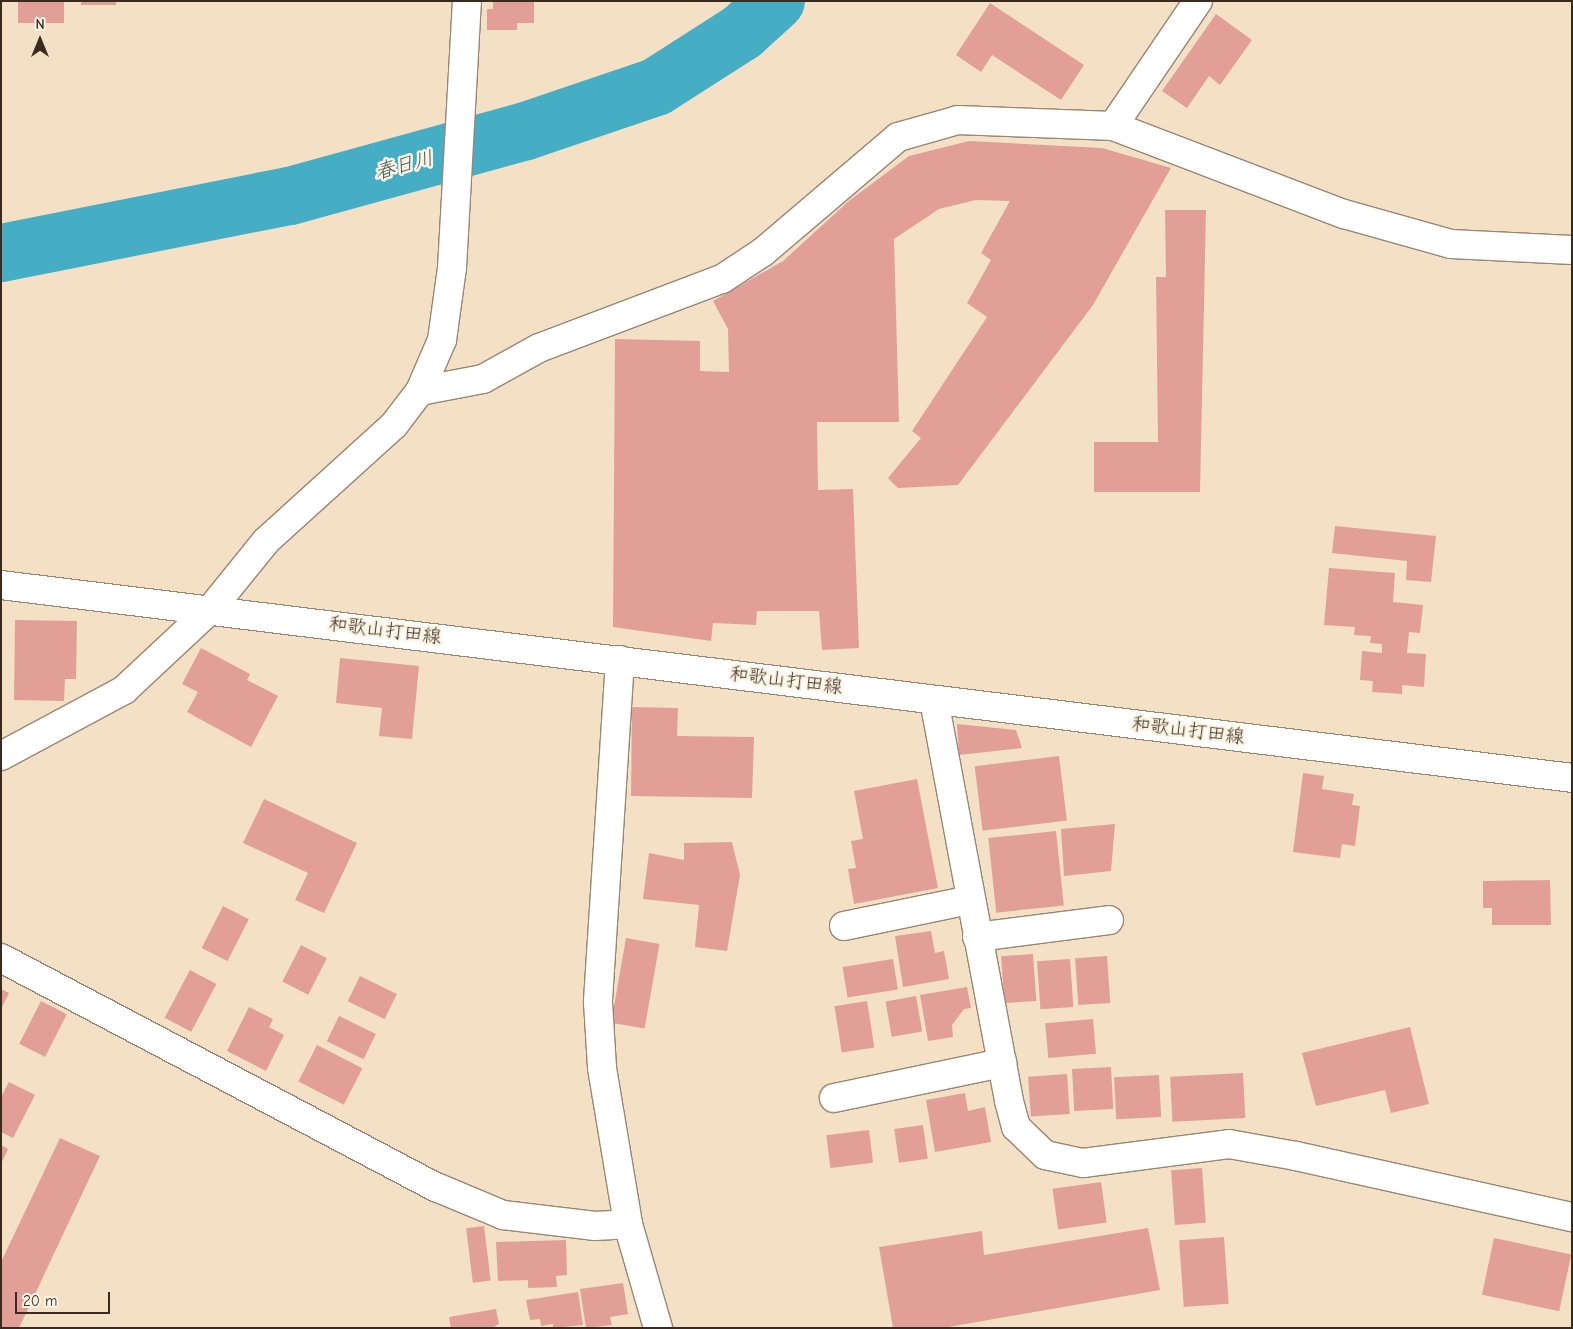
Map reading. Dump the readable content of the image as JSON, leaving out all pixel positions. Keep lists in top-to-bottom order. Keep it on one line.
{"streets":{"street":["和歌山打田線"]},"water":["春日川"],"scale_bar":"20 m","north":"top"}
